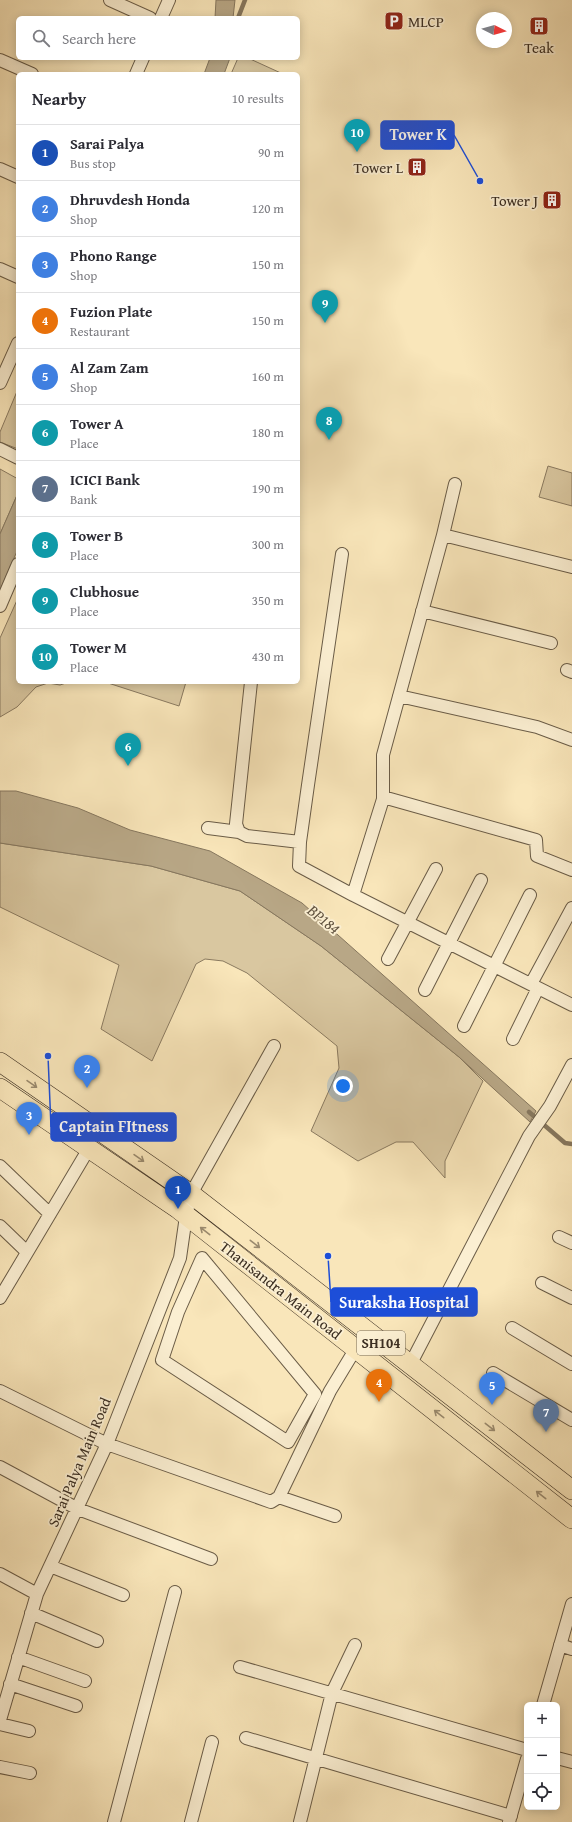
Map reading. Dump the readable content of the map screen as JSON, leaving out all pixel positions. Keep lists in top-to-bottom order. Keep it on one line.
{"streets":{"main road":["Thanisandra Main Road","SH104"],"street":["Sarai Palya Main Road"]},"crossings":[["Thanisandra Main Road","Sarai Palya Main Road"]],"water":["BP184"],"places":{"parking":["MLCP"],"building":["Teak","Tower L","Tower J"],"other":["Tower K","Captain FItness","Suraksha Hospital"]},"north":"right","page":{"search":"Search here","heading":["Nearby","10 results"],"pins":["10","9","8","6","2","3","1","4","5","7"],"list":[{"mark":"1","name":"Sarai Palya","note":"Bus stop","value":"90 m"},{"mark":"2","name":"Dhruvdesh Honda","note":"Shop","value":"120 m"},{"mark":"3","name":"Phono Range","note":"Shop","value":"150 m"},{"mark":"4","name":"Fuzion Plate","note":"Restaurant","value":"150 m"},{"mark":"5","name":"Al Zam Zam","note":"Shop","value":"160 m"},{"mark":"6","name":"Tower A","note":"Place","value":"180 m"},{"mark":"7","name":"ICICI Bank","note":"Bank","value":"190 m"},{"mark":"8","name":"Tower B","note":"Place","value":"300 m"},{"mark":"9","name":"Clubhosue","note":"Place","value":"350 m"},{"mark":"10","name":"Tower M","note":"Place","value":"430 m"}],"map_buttons":["+","−"]}}
